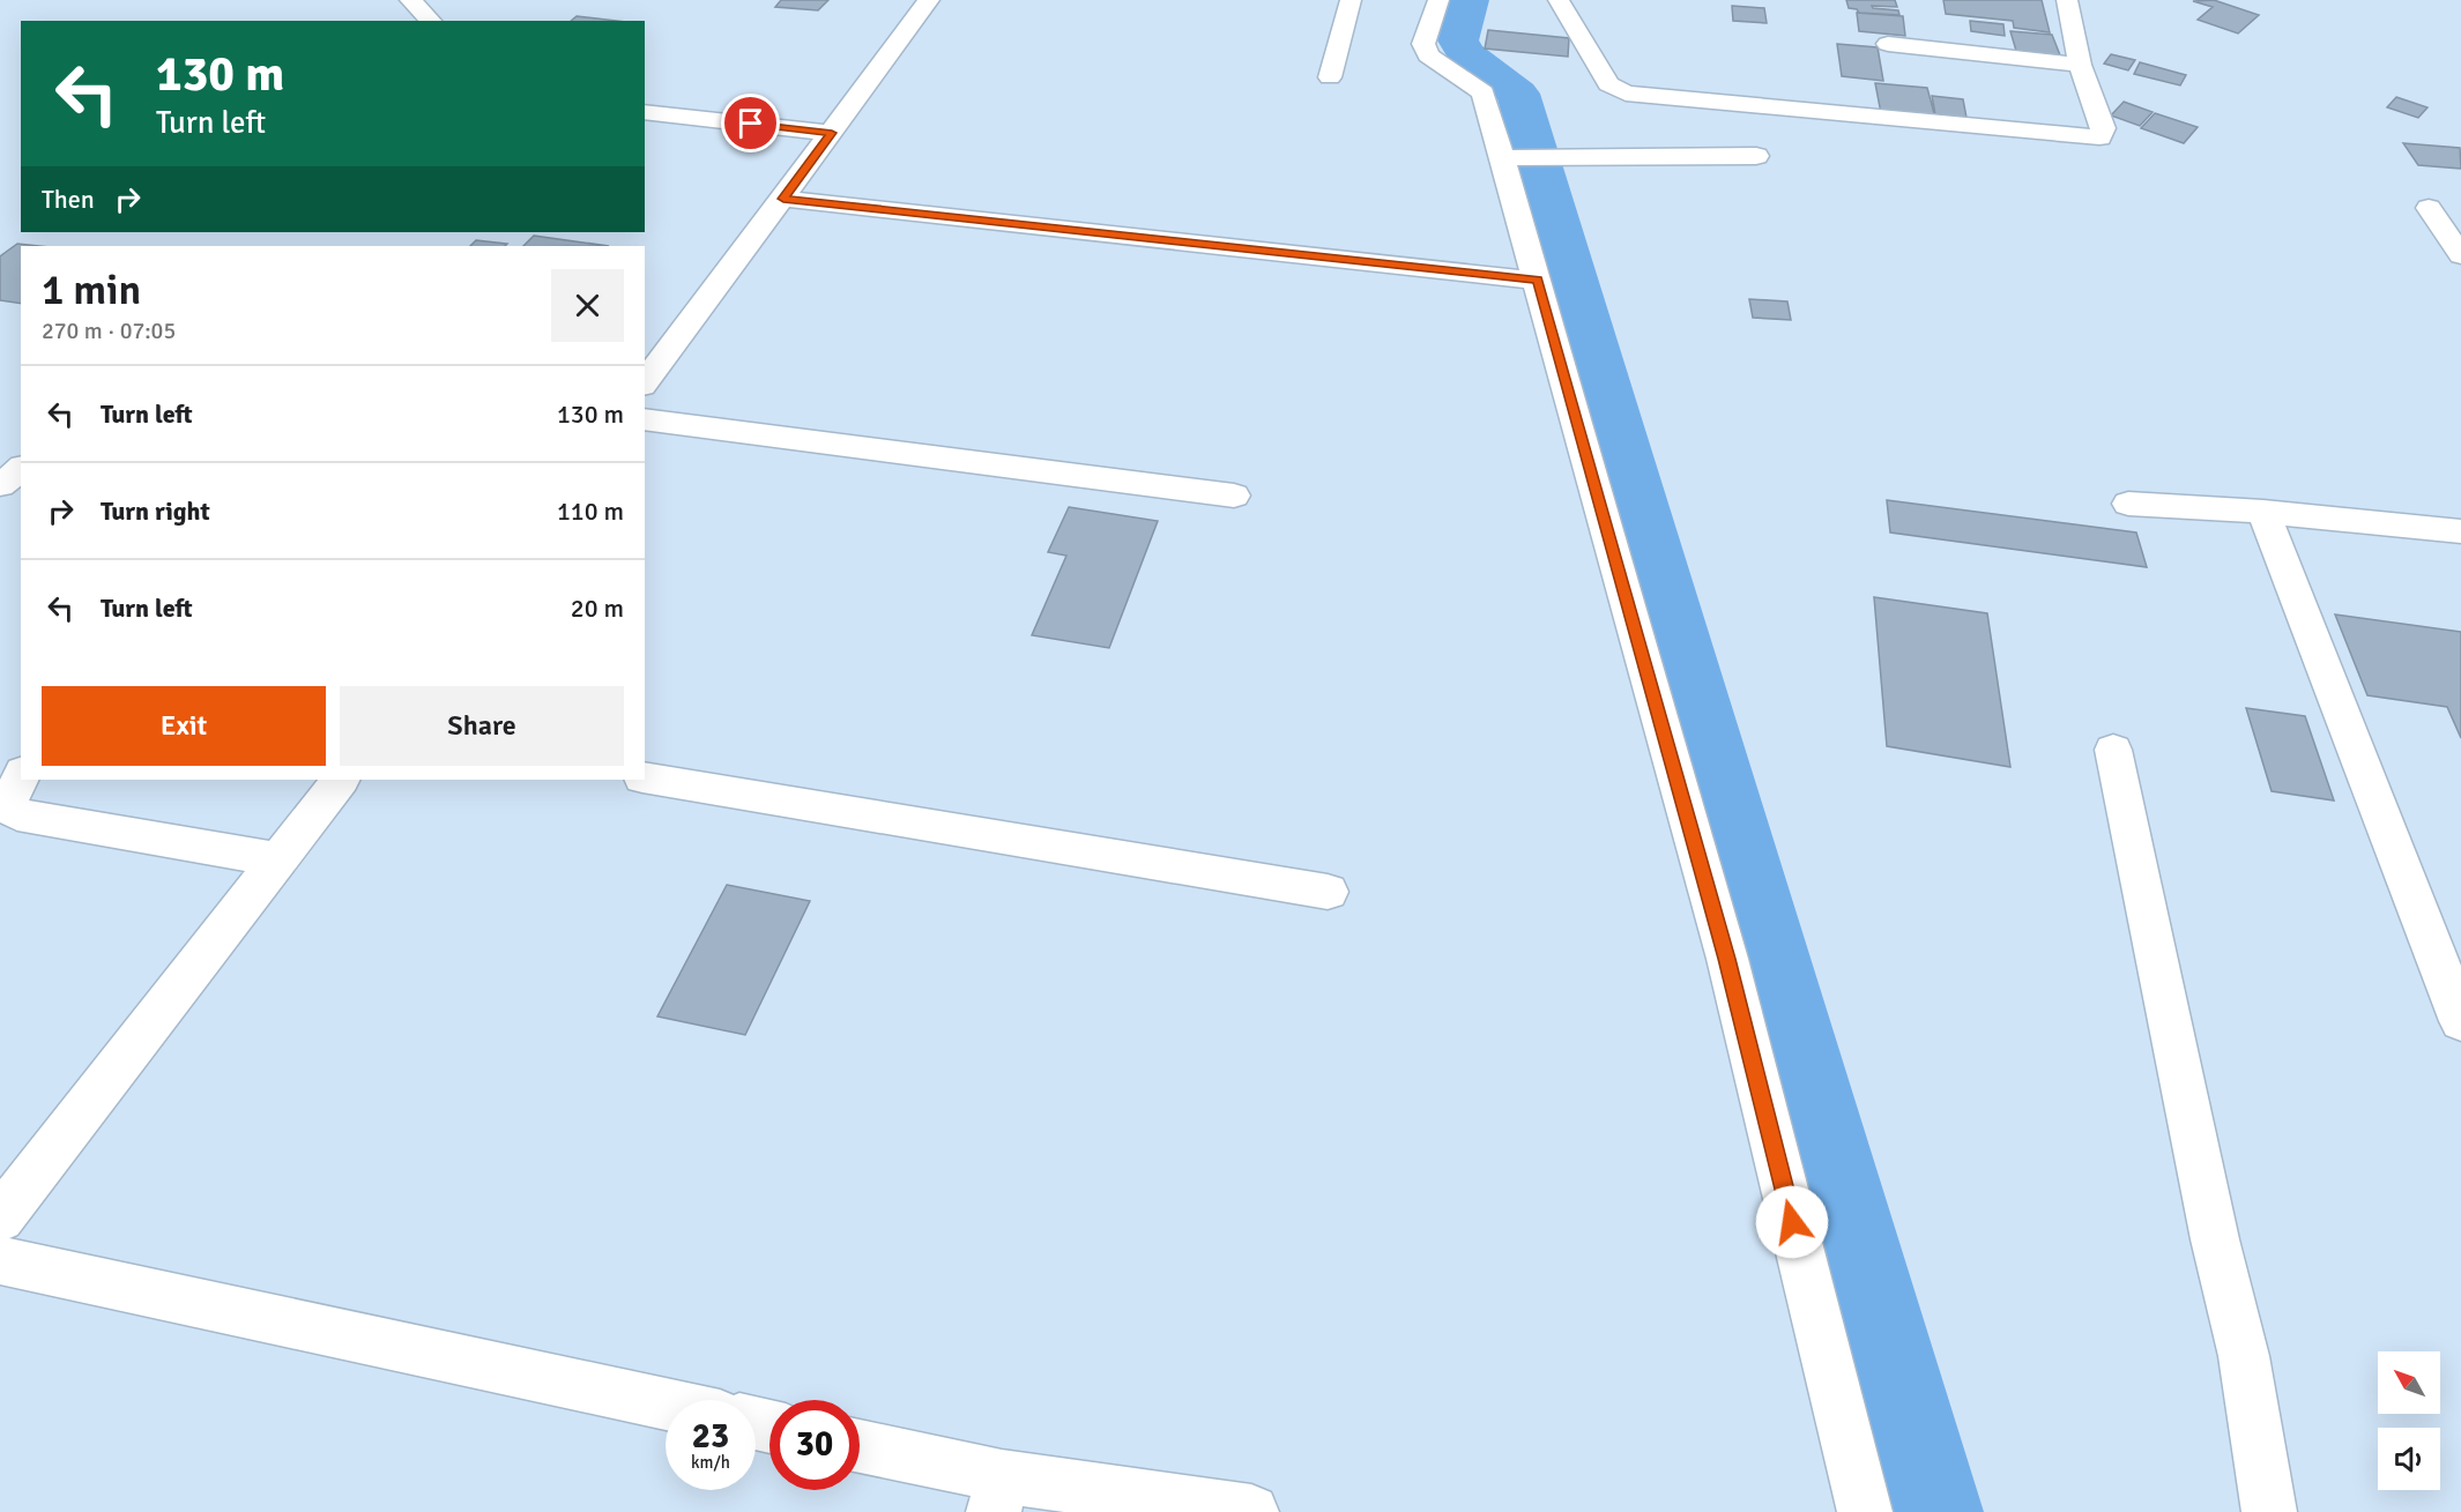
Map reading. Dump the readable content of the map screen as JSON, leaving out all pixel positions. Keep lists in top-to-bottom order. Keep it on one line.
{"north":"top left","page":{"turn":["130 m","Turn left"],"then":"Then","heading":["1 min","270 m · 07:05"],"list":[{"name":"Turn left","value":"130 m"},{"name":"Turn right","value":"110 m"},{"name":"Turn left","value":"20 m"}],"buttons":["Exit","Share"],"speed":"23 km/h","limit":"30"}}
